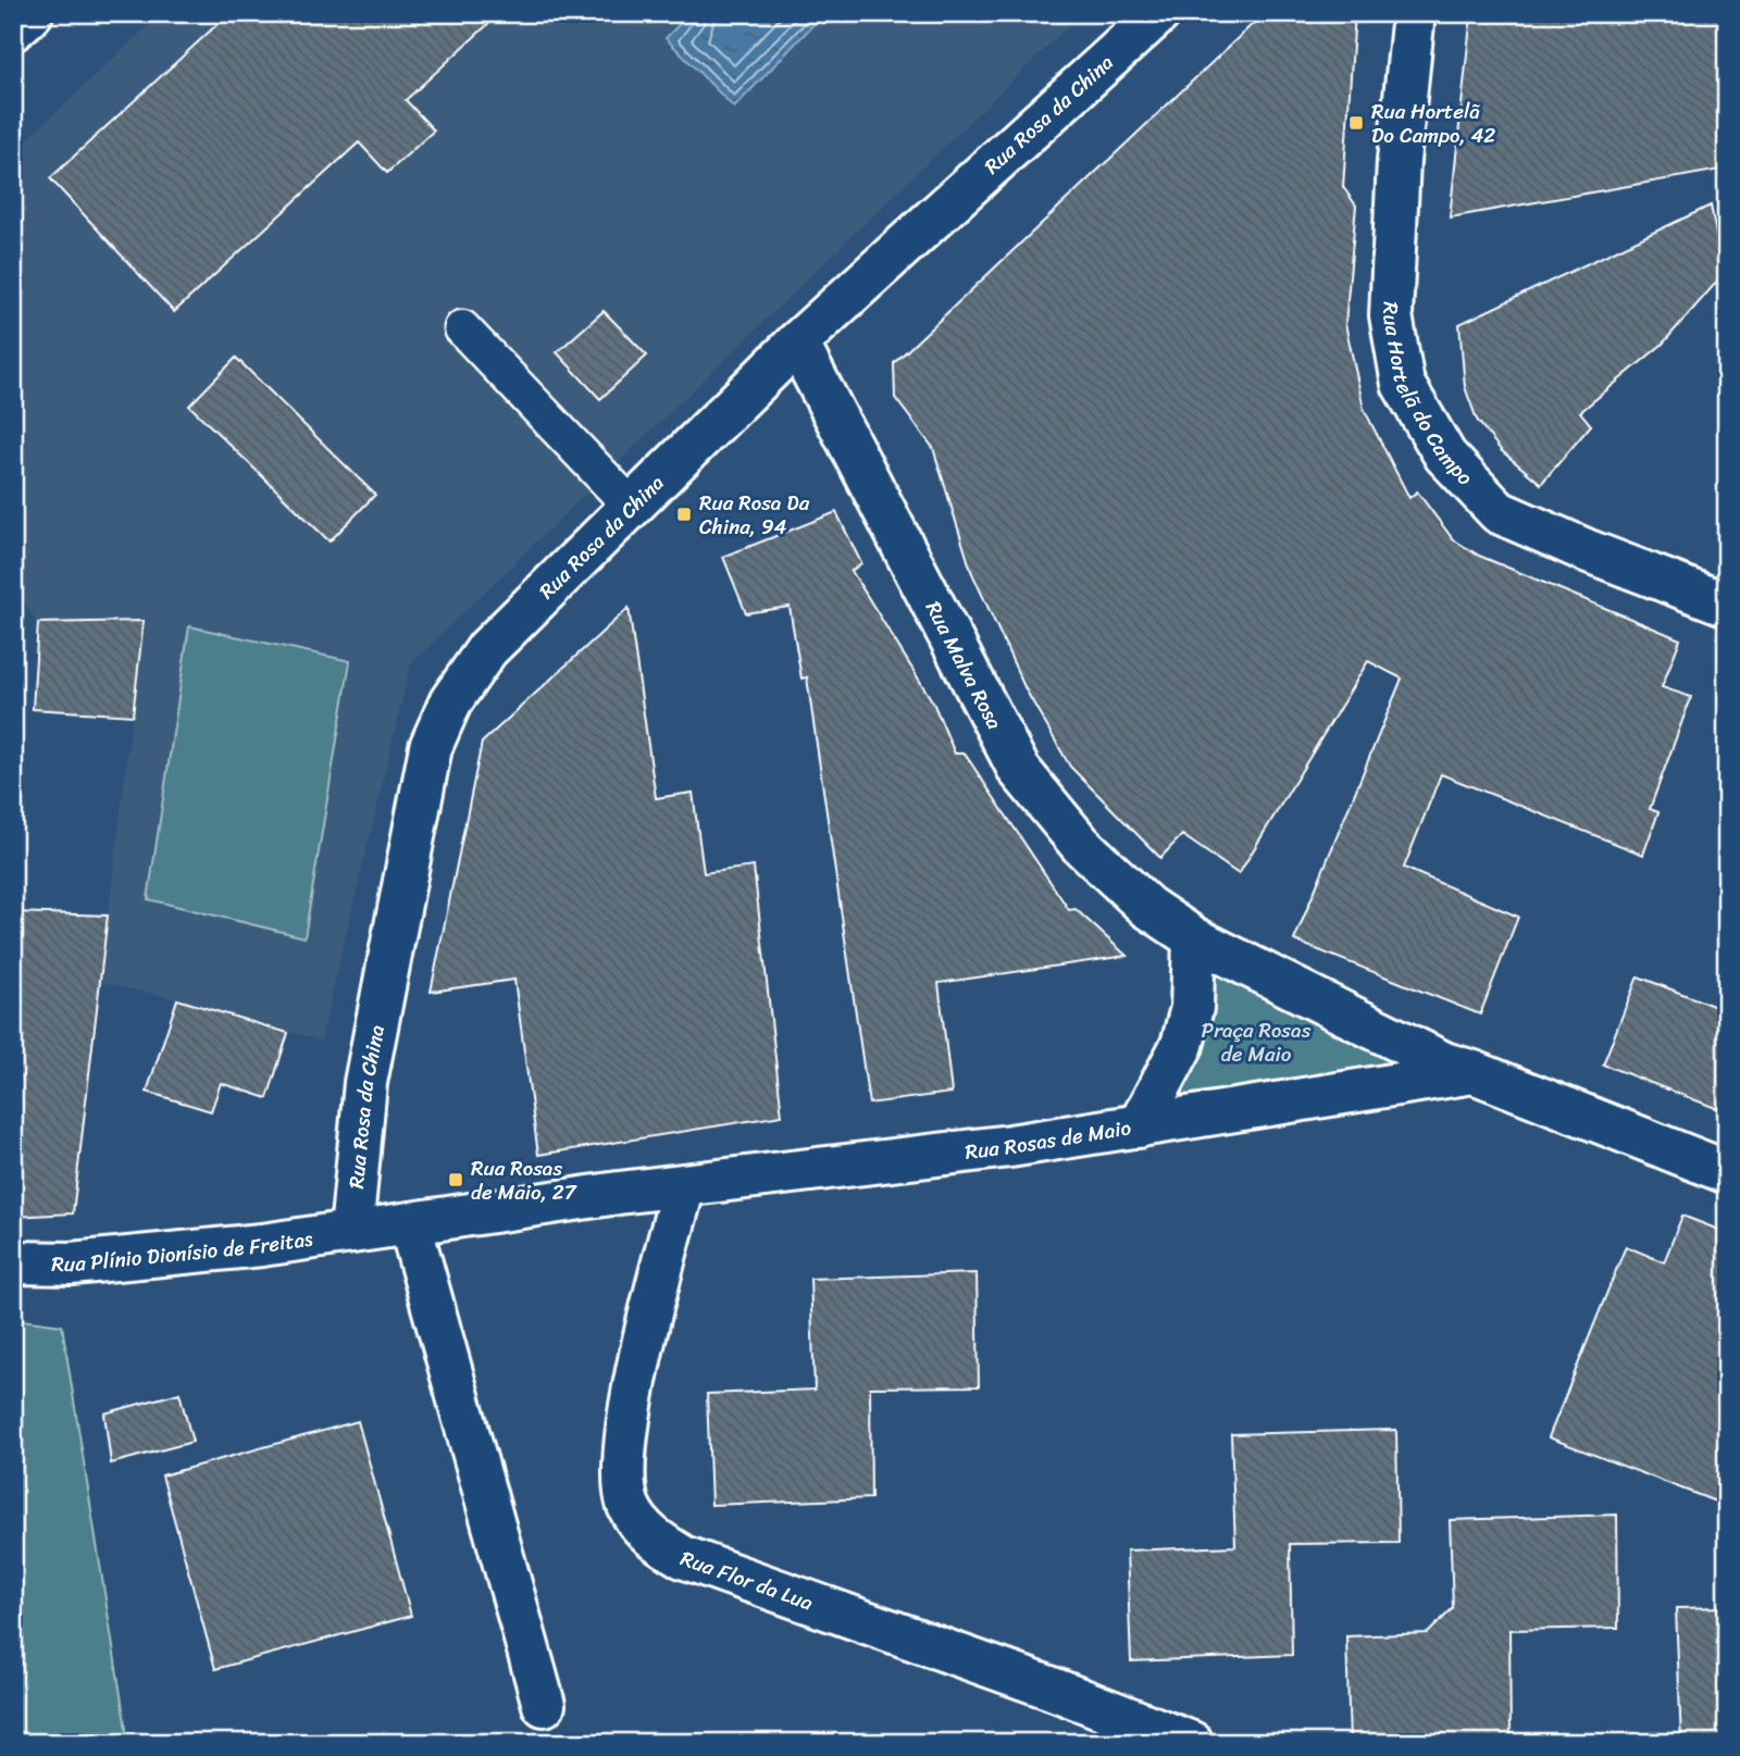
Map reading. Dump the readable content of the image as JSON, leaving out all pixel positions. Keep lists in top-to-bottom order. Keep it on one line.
{"streets":{"street":["Rua Rosa da China","Rua Hortelã do Campo","Rua Malva Rosa","Rua Rosas de Maio","Rua Plínio Dionísio de Freitas","Rua Flor da Lua"]},"crossings":[["Rua Rosa da China","Rua Malva Rosa"],["Rua Rosa da China","Rua Rosas de Maio"],["Rua Rosa da China","Rua Plínio Dionísio de Freitas"],["Rua Malva Rosa","Rua Rosas de Maio"],["Rua Rosas de Maio","Rua Plínio Dionísio de Freitas"],["Rua Rosas de Maio","Rua Flor da Lua"]],"parks":["Praça Rosas de Maio"],"places":{"transit":["Rua Hortelã Do Campo, 42","Rua Rosa Da China, 94","Rua Rosas de Maio, 27"]}}
